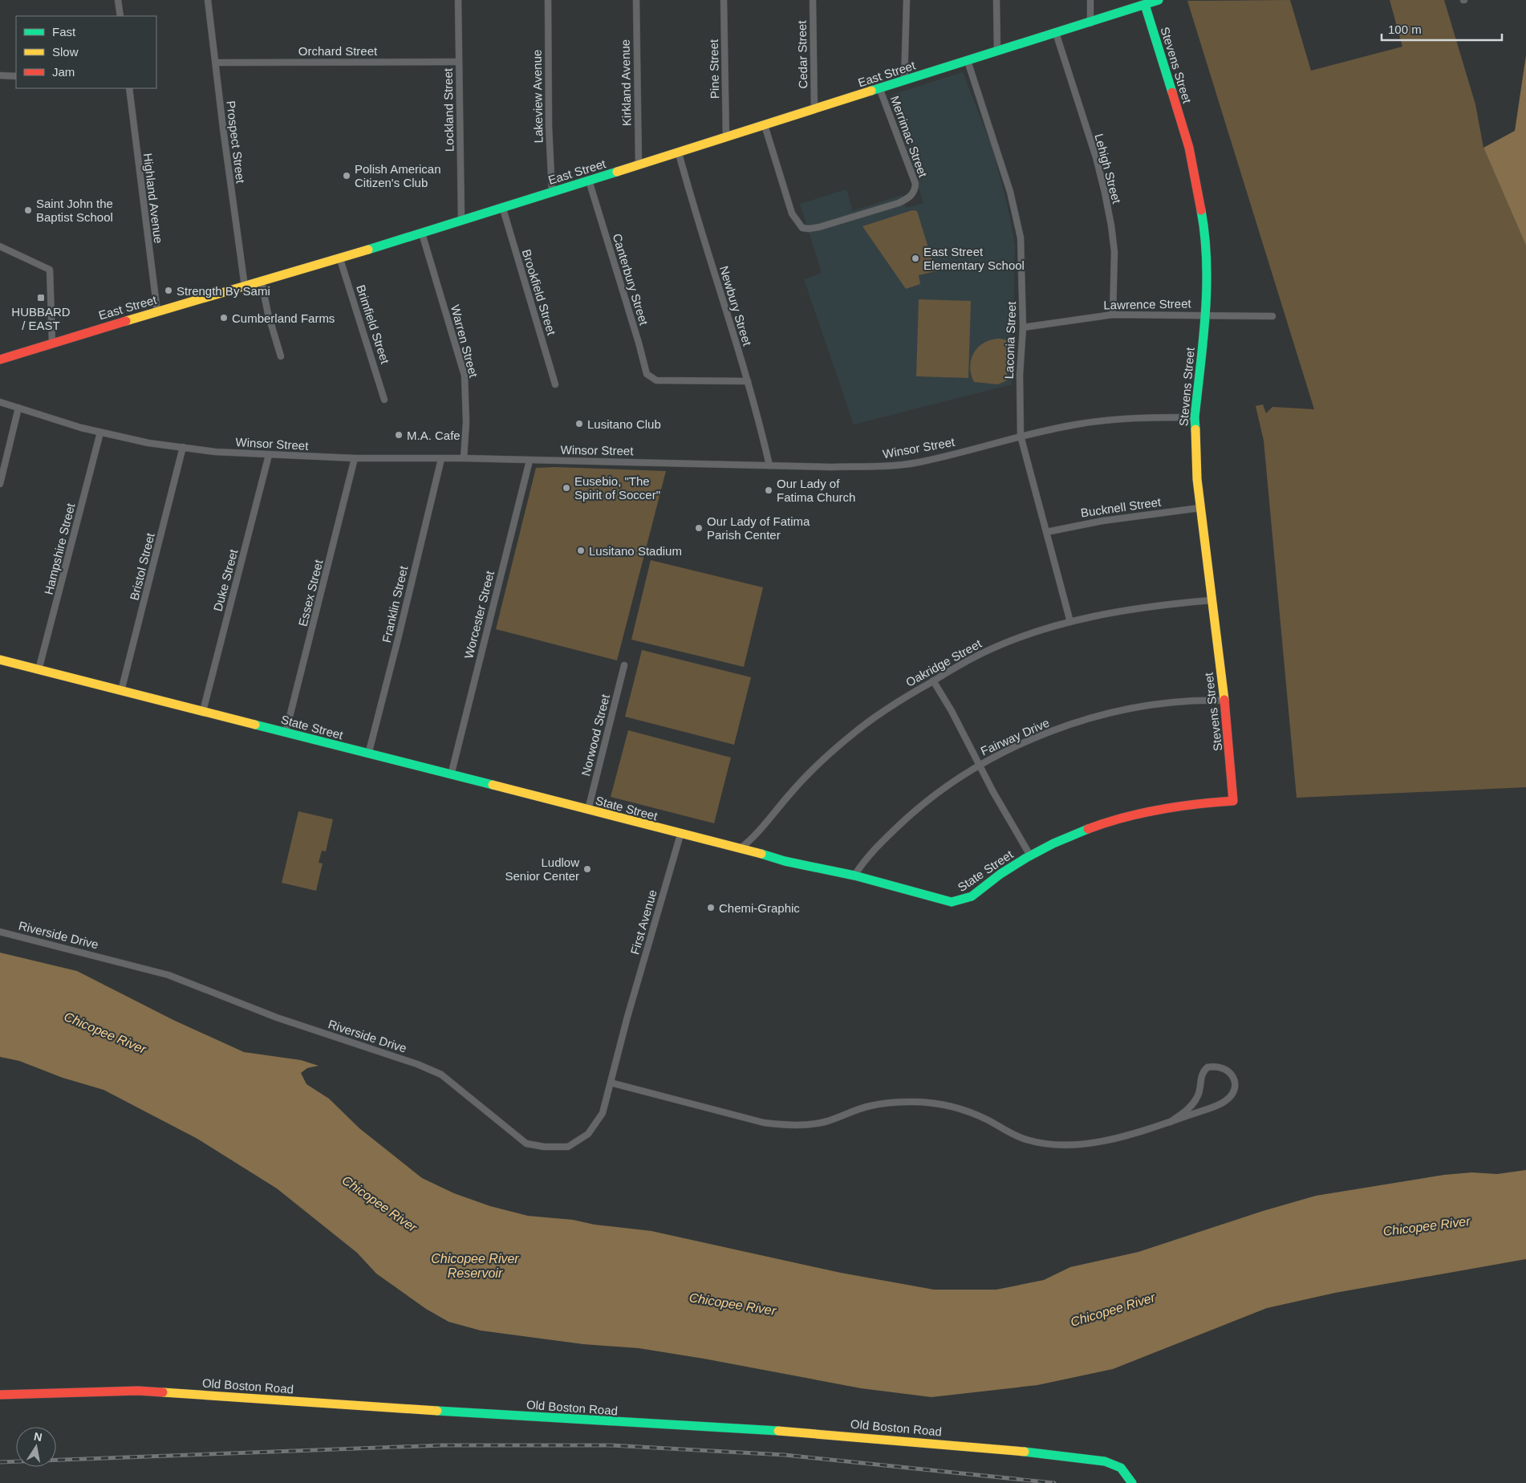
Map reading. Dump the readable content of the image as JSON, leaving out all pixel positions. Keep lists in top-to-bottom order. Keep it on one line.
{"streets":{"street":["Orchard Street","Cedar Street","Stevens Street","Pine Street","East Street","Kirkland Avenue","Lakeview Avenue","Lockland Street","Merrimac Street","Prospect Street","Lehigh Street","Highland Avenue","Canterbury Street","Brookfield Street","Lawrence Street","Newbury Street","Brimfield Street","Laconia Street","Warren Street","Winsor Street","Bucknell Street","Hampshire Street","Bristol Street","Duke Street","Essex Street","Franklin Street","Worcester Street","Oakridge Street","State Street","Norwood Street","Fairway Drive","First Avenue","Riverside Drive","Old Boston Road"]},"crossings":[["Orchard Street","Lockland Street"],["Orchard Street","Prospect Street"],["Cedar Street","East Street"],["Stevens Street","East Street"],["Stevens Street","Lawrence Street"],["Stevens Street","Winsor Street"],["Stevens Street","Bucknell Street"],["Stevens Street","Oakridge Street"],["Stevens Street","State Street"],["Stevens Street","Fairway Drive"],["Pine Street","East Street"],["East Street","Kirkland Avenue"],["East Street","Lakeview Avenue"],["East Street","Lockland Street"],["East Street","Merrimac Street"],["East Street","Prospect Street"],["East Street","Lehigh Street"],["East Street","Highland Avenue"],["East Street","Canterbury Street"],["East Street","Brookfield Street"],["East Street","Newbury Street"],["East Street","Brimfield Street"],["East Street","Laconia Street"],["East Street","Warren Street"],["Lehigh Street","Lawrence Street"],["Canterbury Street","Newbury Street"],["Lawrence Street","Laconia Street"],["Newbury Street","Winsor Street"],["Laconia Street","Winsor Street"],["Laconia Street","Bucknell Street"],["Laconia Street","Oakridge Street"],["Warren Street","Winsor Street"],["Winsor Street","Hampshire Street"],["Winsor Street","Bristol Street"],["Winsor Street","Duke Street"],["Winsor Street","Essex Street"],["Winsor Street","Franklin Street"],["Winsor Street","Worcester Street"],["Hampshire Street","State Street"],["Bristol Street","State Street"],["Duke Street","State Street"],["Essex Street","State Street"],["Franklin Street","State Street"],["Worcester Street","State Street"],["Oakridge Street","State Street"],["State Street","Norwood Street"],["State Street","Fairway Drive"],["State Street","First Avenue"],["First Avenue","Riverside Drive"]],"water":["Chicopee River","Chicopee River Reservoir"],"places":{"other":["Polish American Citizen's Club","Saint John the Baptist School","East Street Elementary School","Strength By Sami","Cumberland Farms","Lusitano Club","M.A. Cafe","Eusebio, \"The Spirit of Soccer\"","Our Lady of Fatima Church","Our Lady of Fatima Parish Center","Lusitano Stadium","Ludlow Senior Center","Chemi-Graphic"],"transit":["HUBBARD / EAST"]},"legend":["Fast","Slow","Jam"],"scale_bar":"100 m","north":"top"}
